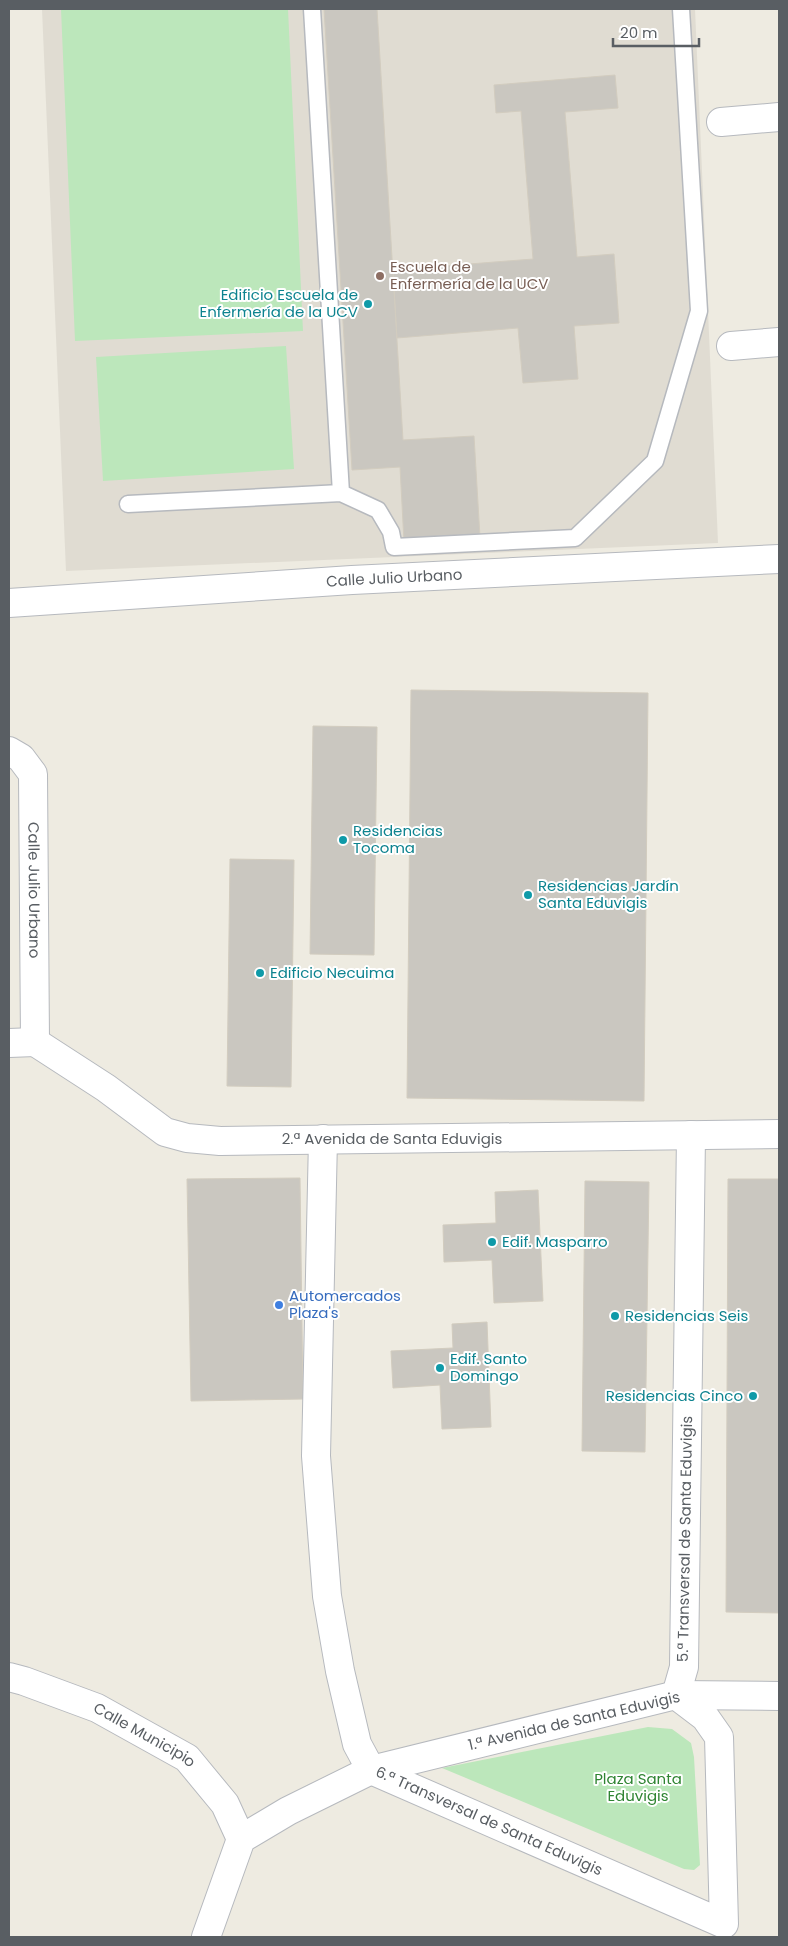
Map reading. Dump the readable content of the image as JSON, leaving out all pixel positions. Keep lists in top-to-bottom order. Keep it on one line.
{"streets":{"street":["Calle Julio Urbano","2.ª Avenida de Santa Eduvigis","5.ª Transversal de Santa Eduvigis","1.ª Avenida de Santa Eduvigis","Calle Municipio","6.ª Transversal de Santa Eduvigis"]},"crossings":[["Calle Julio Urbano","2.ª Avenida de Santa Eduvigis"],["2.ª Avenida de Santa Eduvigis","5.ª Transversal de Santa Eduvigis"],["2.ª Avenida de Santa Eduvigis","6.ª Transversal de Santa Eduvigis"],["5.ª Transversal de Santa Eduvigis","1.ª Avenida de Santa Eduvigis"],["5.ª Transversal de Santa Eduvigis","6.ª Transversal de Santa Eduvigis"],["1.ª Avenida de Santa Eduvigis","6.ª Transversal de Santa Eduvigis"]],"parks":["Plaza Santa Eduvigis"],"places":["Escuela de Enfermería de la UCV","Edificio Escuela de Enfermería de la UCV","Residencias Tocoma","Residencias Jardín Santa Eduvigis","Edificio Necuima","Edif. Masparro","Automercados Plaza's","Residencias Seis","Edif. Santo Domingo","Residencias Cinco"],"scale_bar":"20 m"}
